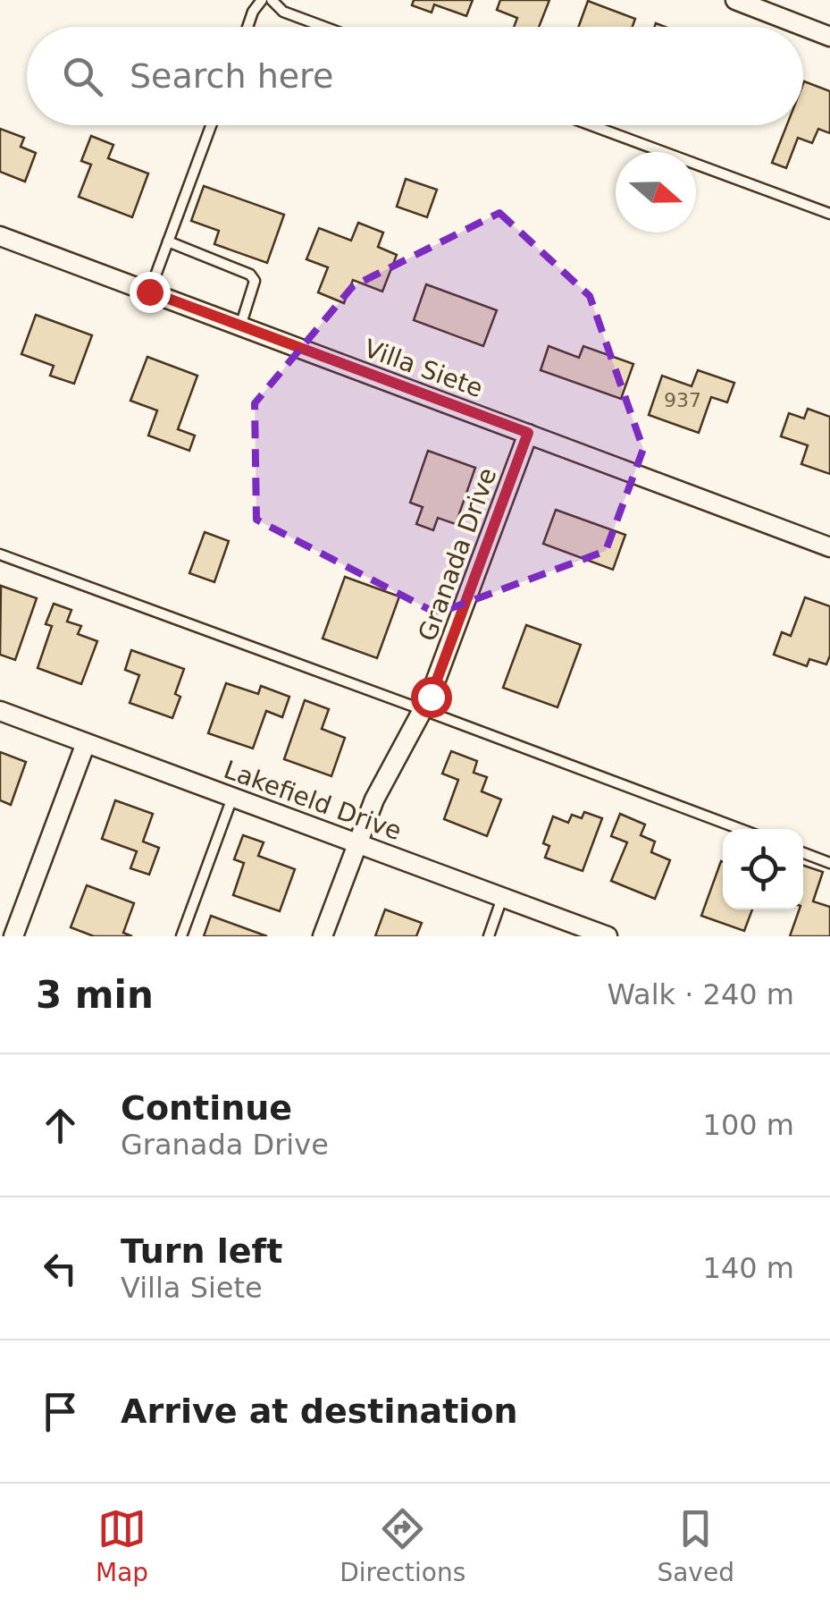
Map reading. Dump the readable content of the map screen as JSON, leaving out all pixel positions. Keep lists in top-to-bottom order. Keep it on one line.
{"streets":{"street":["Villa Siete","Granada Drive","Lakefield Drive"]},"crossings":[["Villa Siete","Granada Drive"],["Granada Drive","Lakefield Drive"]],"house_numbers":["937"],"north":"right","page":{"search":"Search here","heading":["3 min","Walk · 240 m"],"list":[["Continue","Granada Drive","100 m"],["Turn left","Villa Siete","140 m"],"Arrive at destination"],"nav":["Map","Directions","Saved"]}}
